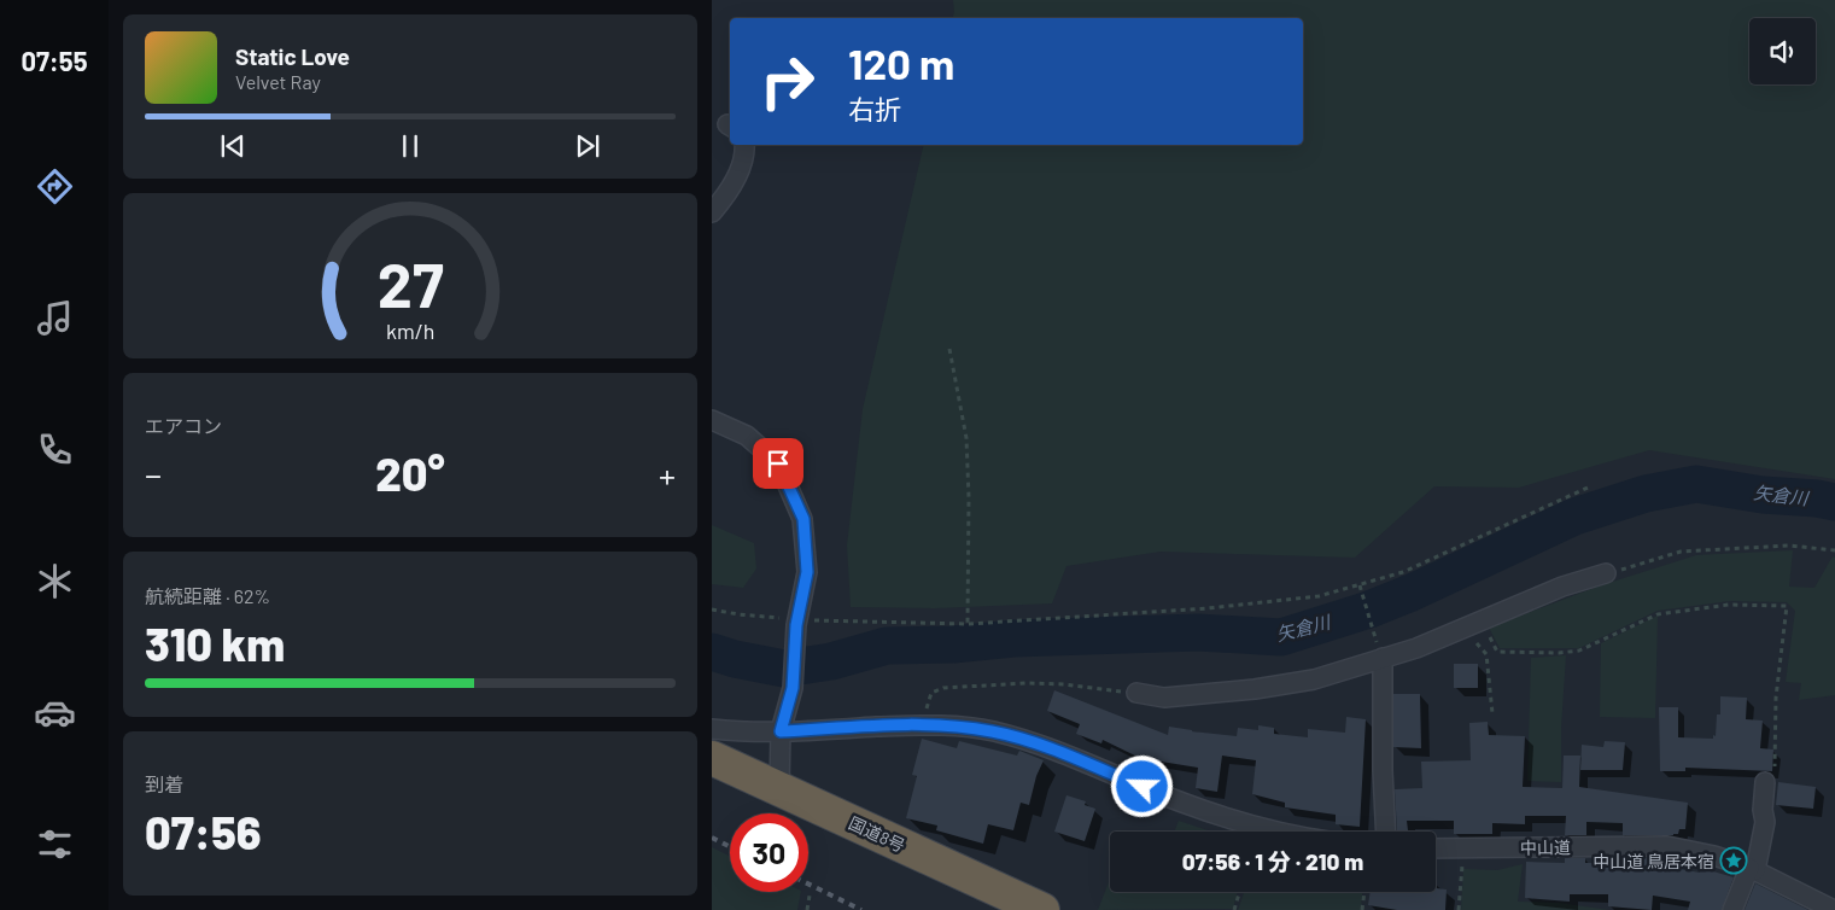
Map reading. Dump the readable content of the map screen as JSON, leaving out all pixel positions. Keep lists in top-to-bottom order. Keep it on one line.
{"streets":{"highway":["国道8号"],"street":["中山道"]},"water":["矢倉川"],"places":{"place":["中山道 鳥居本宿"]},"page":{"tabs":"07:55","turn":["120 m","右折"],"song":["Static Love","Velvet Ray"],"tile":["エアコン",["航続距離 · 62%","310 km"],["到着","07:56"]],"heat":["−","20°","+"],"limit":"30","trip":"07:56 · 1 分 · 210 m","gauge":["27","km/h"]}}
